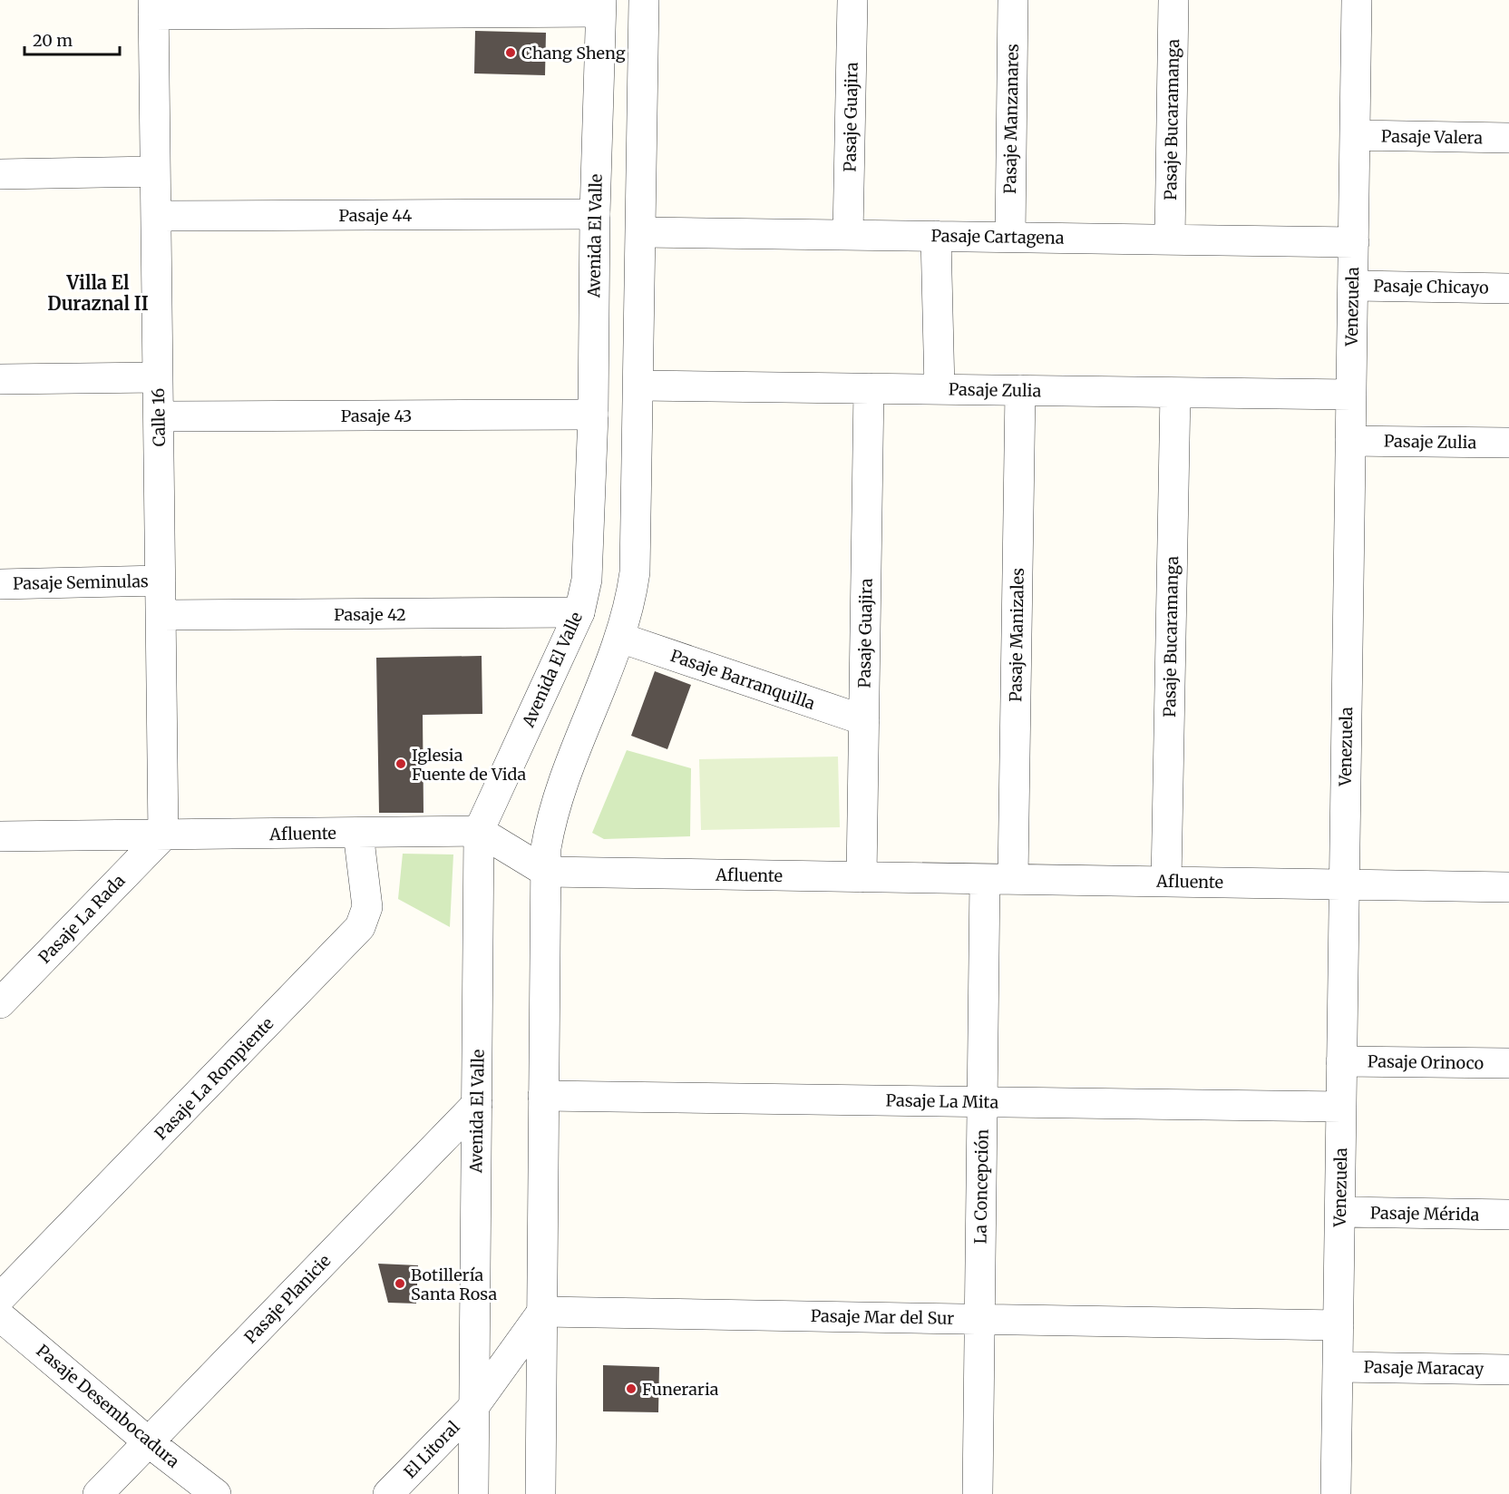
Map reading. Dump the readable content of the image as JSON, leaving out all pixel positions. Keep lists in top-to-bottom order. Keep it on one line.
{"streets":{"street":["Pasaje Guajira","Pasaje Manzanares","Pasaje Bucaramanga","Pasaje Valera","Pasaje 44","Avenida El Valle","Pasaje Cartagena","Pasaje Chicayo","Venezuela","Pasaje Zulia","Pasaje 43","Calle 16","Pasaje Seminulas","Pasaje 42","Pasaje Manizales","Pasaje Barranquilla","Afluente","Pasaje La Rada","Pasaje Orinoco","Pasaje La Rompiente","Pasaje La Mita","La Concepción","Pasaje Mérida","Pasaje Planicie","Pasaje Mar del Sur","Pasaje Maracay","Pasaje Desembocadura","El Litoral"]},"crossings":[["Pasaje Guajira","Pasaje Cartagena"],["Pasaje Guajira","Pasaje Zulia"],["Pasaje Guajira","Pasaje Barranquilla"],["Pasaje Guajira","Afluente"],["Pasaje Manzanares","Pasaje Cartagena"],["Pasaje Bucaramanga","Pasaje Cartagena"],["Pasaje Bucaramanga","Pasaje Zulia"],["Pasaje Bucaramanga","Afluente"],["Pasaje Valera","Venezuela"],["Pasaje 44","Avenida El Valle"],["Pasaje 44","Calle 16"],["Avenida El Valle","Pasaje 43"],["Avenida El Valle","Pasaje 42"],["Avenida El Valle","Afluente"],["Avenida El Valle","Pasaje Planicie"],["Avenida El Valle","El Litoral"],["Pasaje Cartagena","Venezuela"],["Pasaje Chicayo","Venezuela"],["Venezuela","Pasaje Zulia"],["Venezuela","Afluente"],["Venezuela","Pasaje Orinoco"],["Venezuela","Pasaje La Mita"],["Venezuela","Pasaje Mérida"],["Venezuela","Pasaje Mar del Sur"],["Venezuela","Pasaje Maracay"],["Pasaje Zulia","Pasaje Manizales"],["Pasaje 43","Calle 16"],["Calle 16","Pasaje Seminulas"],["Calle 16","Pasaje 42"],["Calle 16","Afluente"],["Calle 16","Pasaje La Rada"],["Pasaje Manizales","Afluente"],["Pasaje Manizales","La Concepción"],["Afluente","Pasaje La Rada"],["Afluente","Pasaje La Rompiente"],["Afluente","La Concepción"],["Pasaje La Mita","La Concepción"],["La Concepción","Pasaje Mar del Sur"],["Pasaje Planicie","Pasaje Desembocadura"]],"districts":["Villa El Duraznal II"],"places":["Chang Sheng","Iglesia Fuente de Vida","Botillería Santa Rosa","Funeraria"],"scale_bar":"20 m"}
